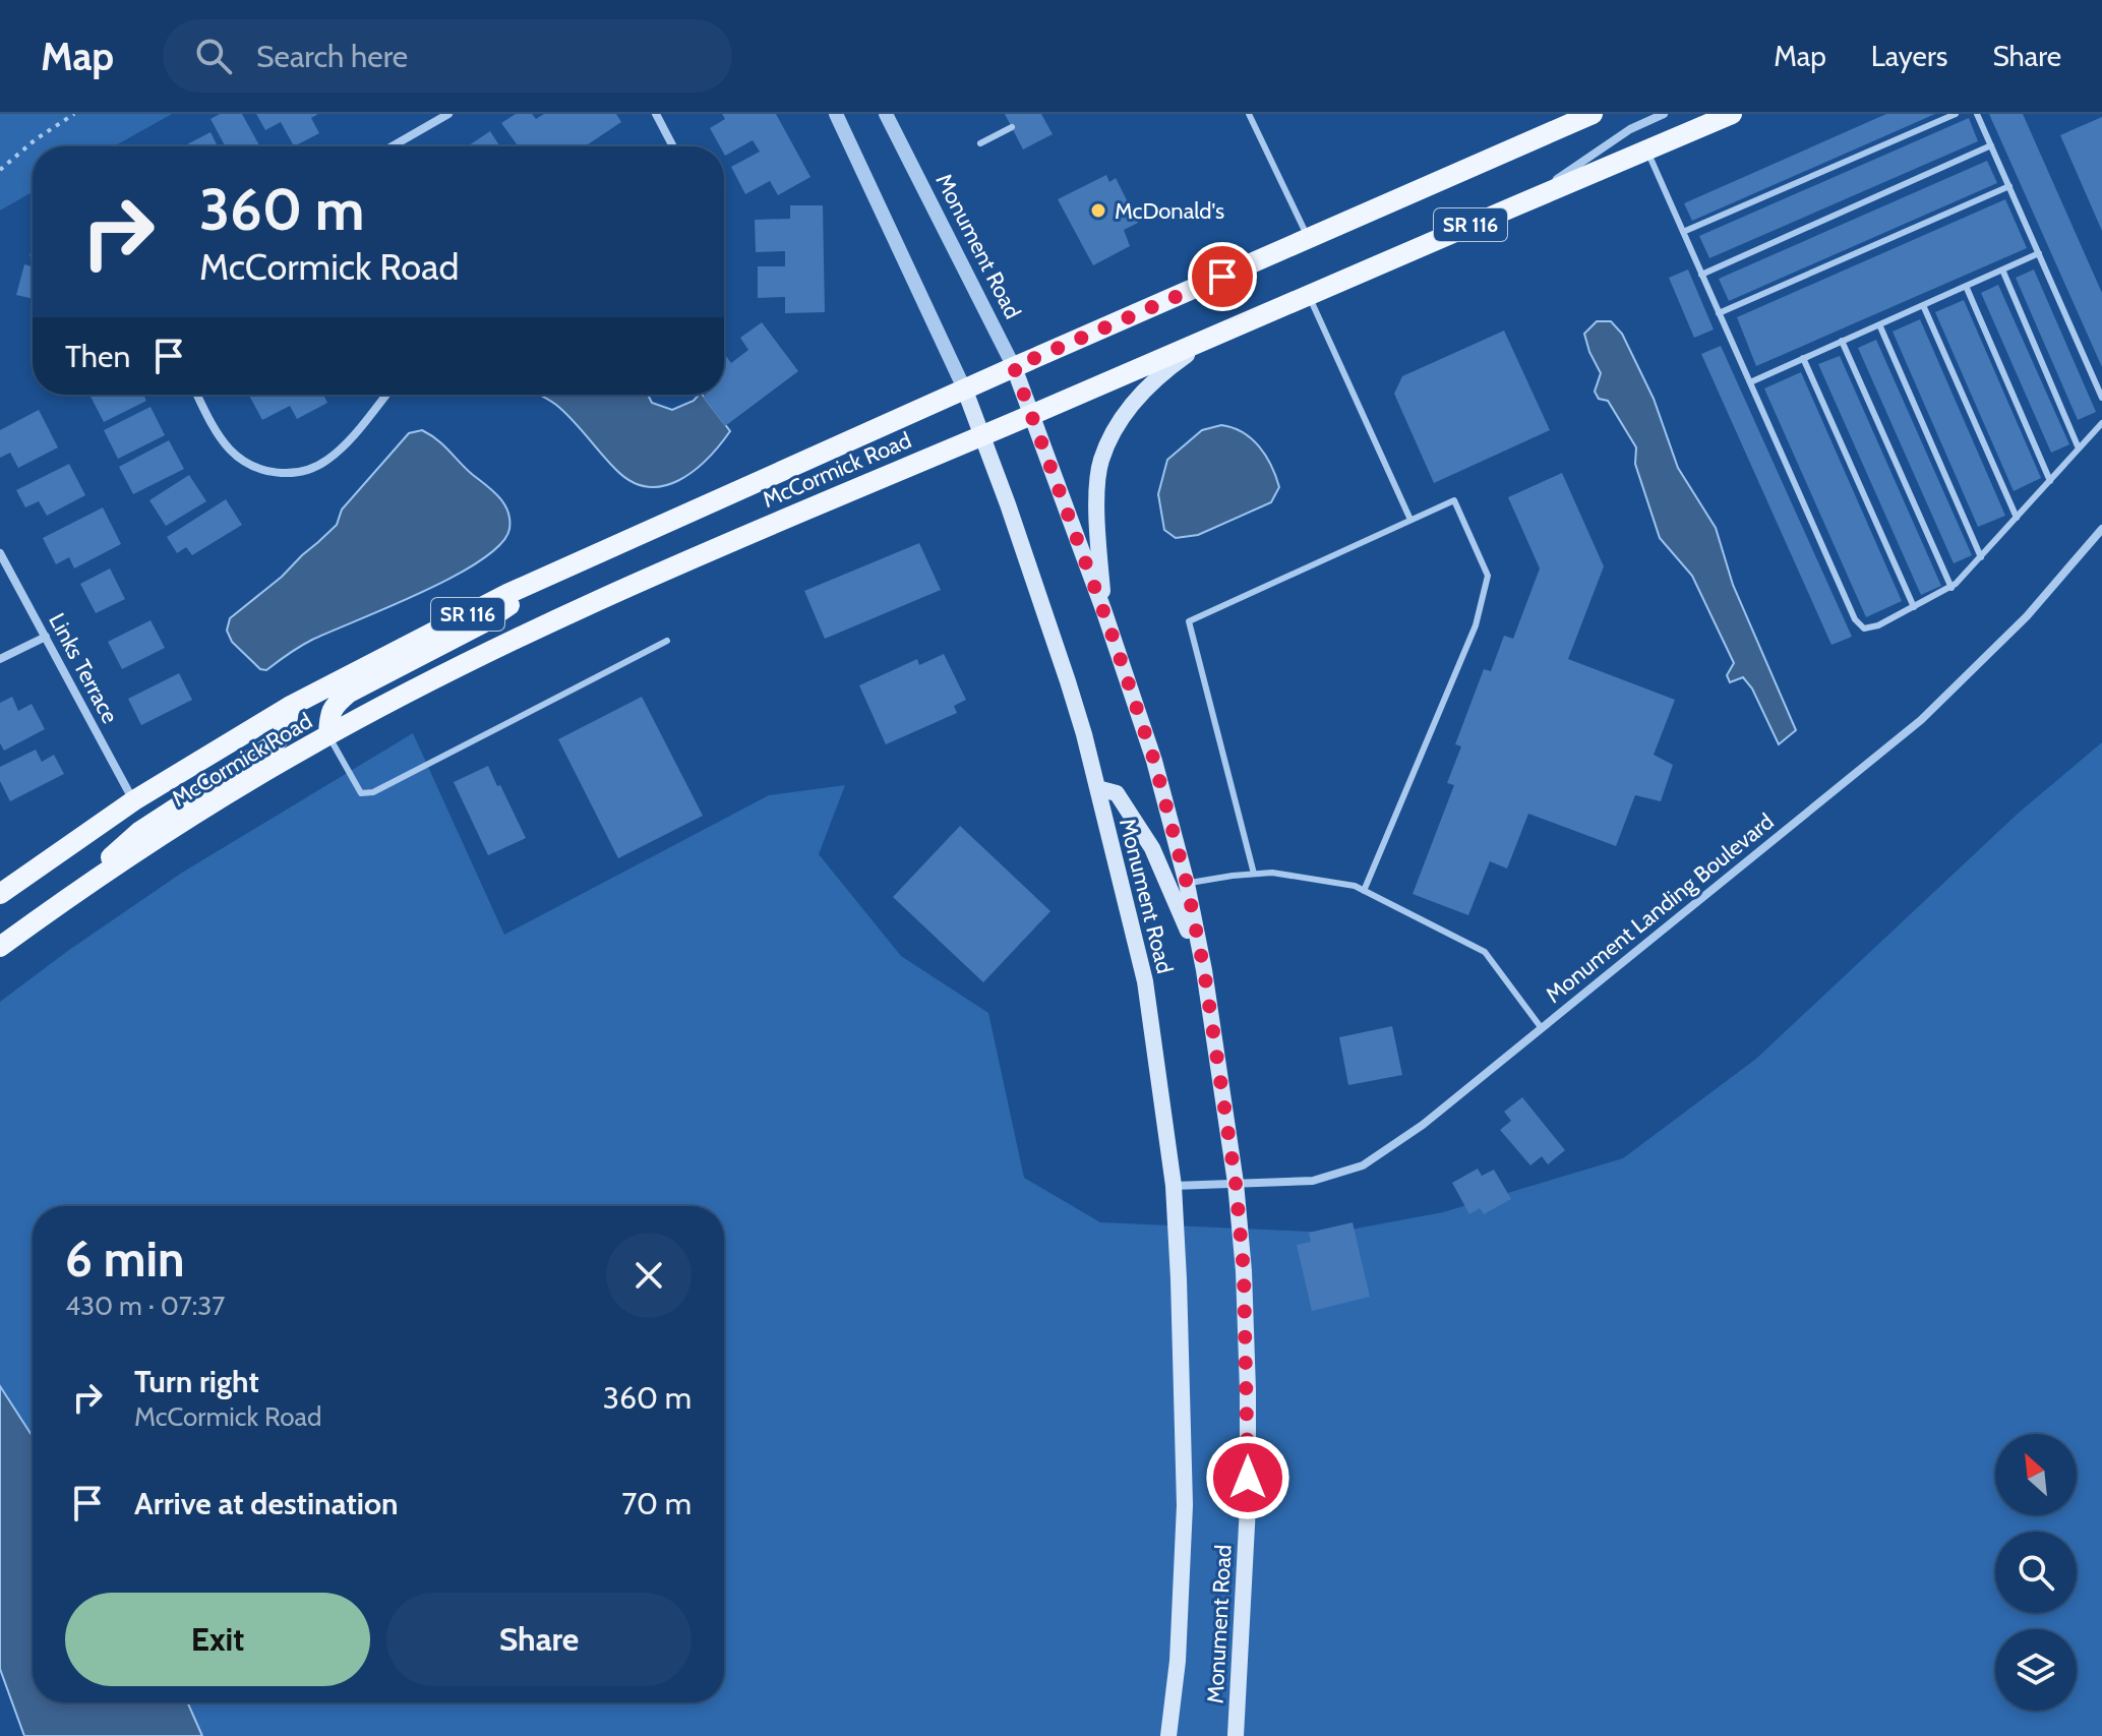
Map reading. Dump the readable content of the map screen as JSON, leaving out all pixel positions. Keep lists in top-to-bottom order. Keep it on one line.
{"streets":{"main road":["SR 116","Monument Road","McCormick Road"],"street":["Links Terrace","Monument Landing Boulevard"]},"crossings":[["Monument Road","McCormick Road"],["Monument Road","Monument Landing Boulevard"],["McCormick Road","Links Terrace"]],"places":["McDonald's"],"north":"top left","page":{"header":"Map","search":"Search here","nav":["Map","Layers","Share"],"turn":["360 m","McCormick Road"],"then":"Then","heading":["6 min","430 m · 07:37"],"list":[{"name":"Turn right","note":"McCormick Road","value":"360 m"},{"name":"Arrive at destination","value":"70 m"}],"buttons":["Exit","Share"]}}
